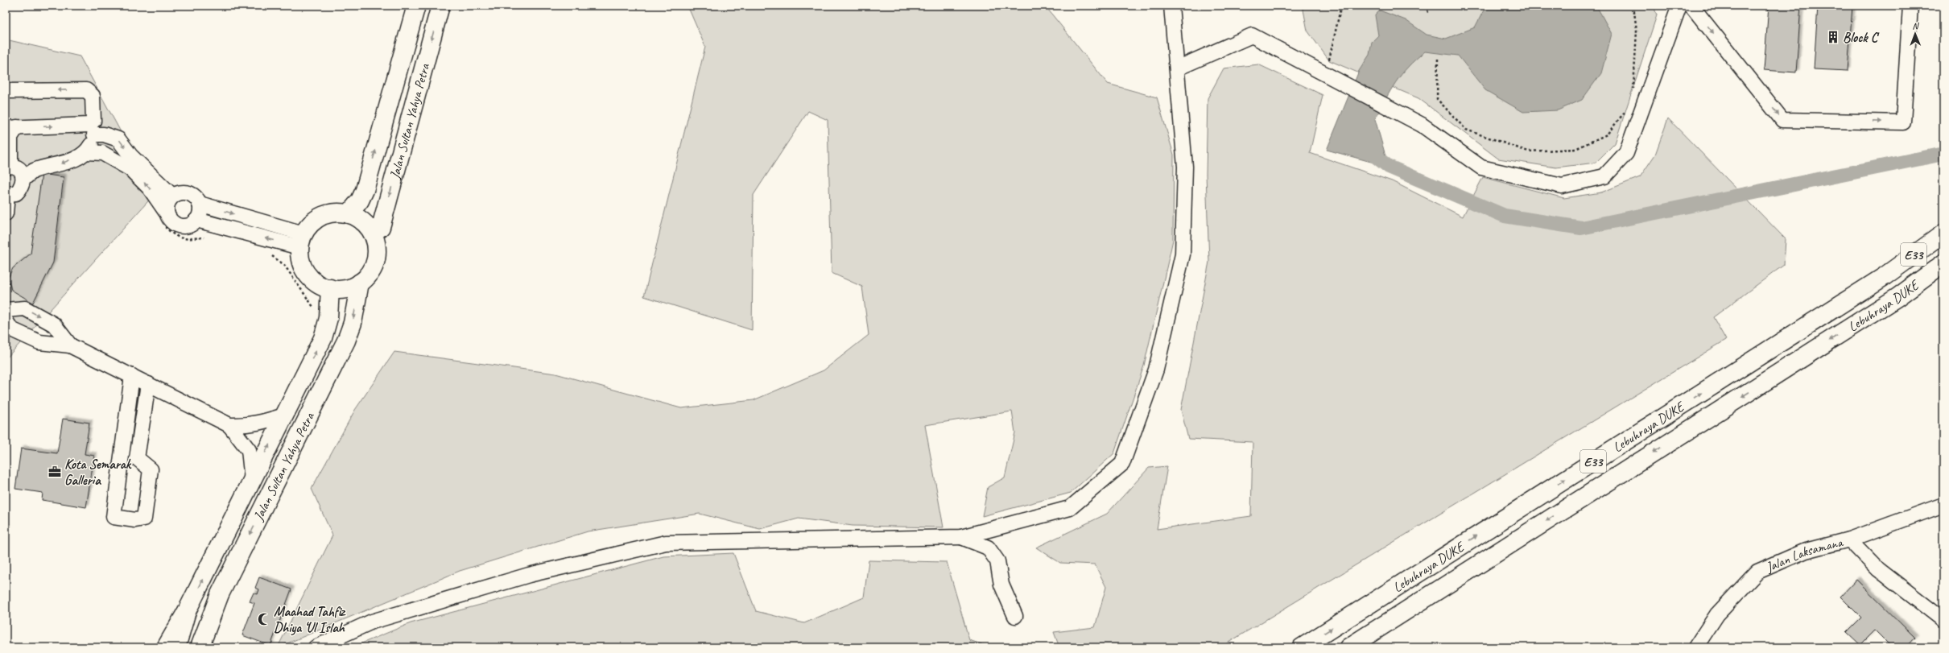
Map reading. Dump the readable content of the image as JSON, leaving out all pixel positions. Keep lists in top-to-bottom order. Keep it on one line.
{"streets":{"main road":["Jalan Sultan Yahya Petra","E33","Lebuhraya DUKE"],"street":["Jalan Laksamana"]},"places":{"building":["Block C"],"office":["Kota Semarak Galleria"],"mosque":["Maahad Tahfiz Dhiya ‘Ul Islah"]},"north":"top"}
